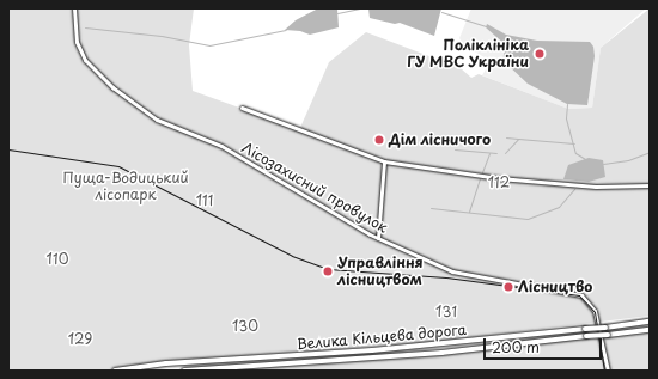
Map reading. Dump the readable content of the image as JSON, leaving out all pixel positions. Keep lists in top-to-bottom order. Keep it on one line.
{"streets":{"main road":["Велика Кільцева дорога"],"street":["Лісозахисний провулок"]},"parks":["Пуща-Водицький лісопарк","112","111","110","131","130","129"],"places":["Поліклініка ГУ МВС України","Дім лісничого","Управління лісництвом","Лісництво"],"scale_bar":"200 m"}
